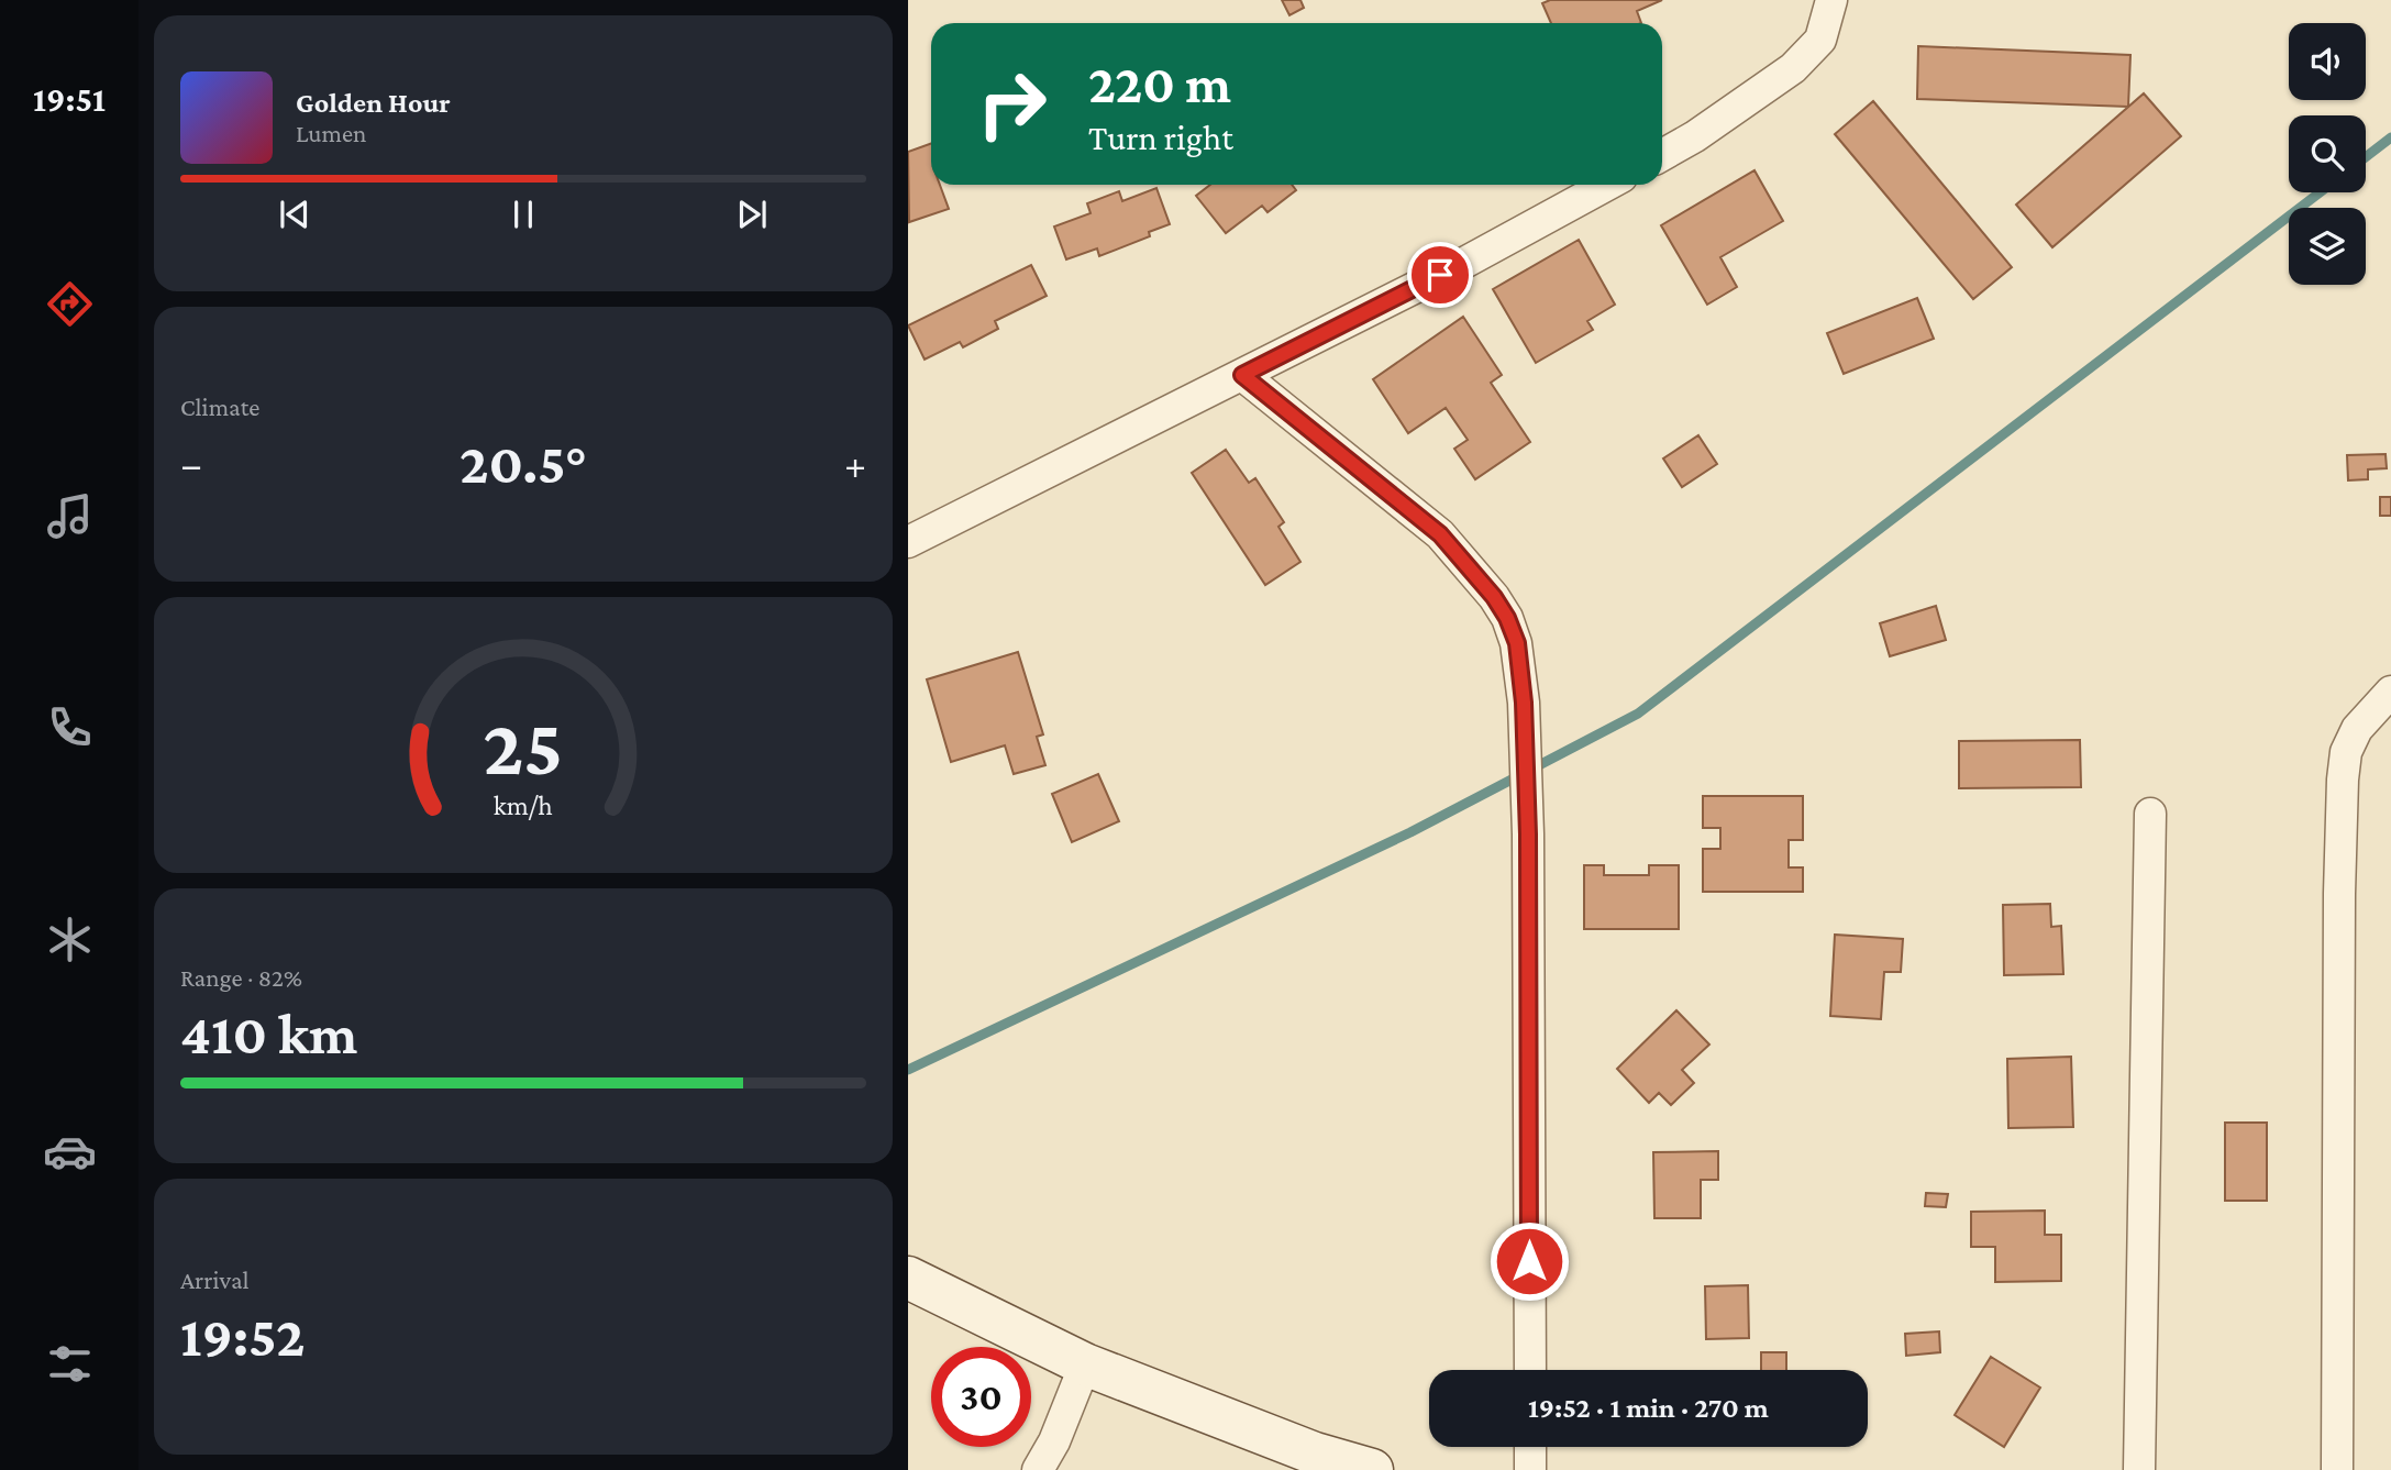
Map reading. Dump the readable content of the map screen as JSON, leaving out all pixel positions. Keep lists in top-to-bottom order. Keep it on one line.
{"page":{"tabs":"19:51","turn":["220 m","Turn right"],"song":["Golden Hour","Lumen"],"tile":["Climate",["Range · 82%","410 km"],["Arrival","19:52"]],"heat":["−","20.5°","+"],"limit":"30","trip":"19:52 · 1 min · 270 m","gauge":["25","km/h"]}}
